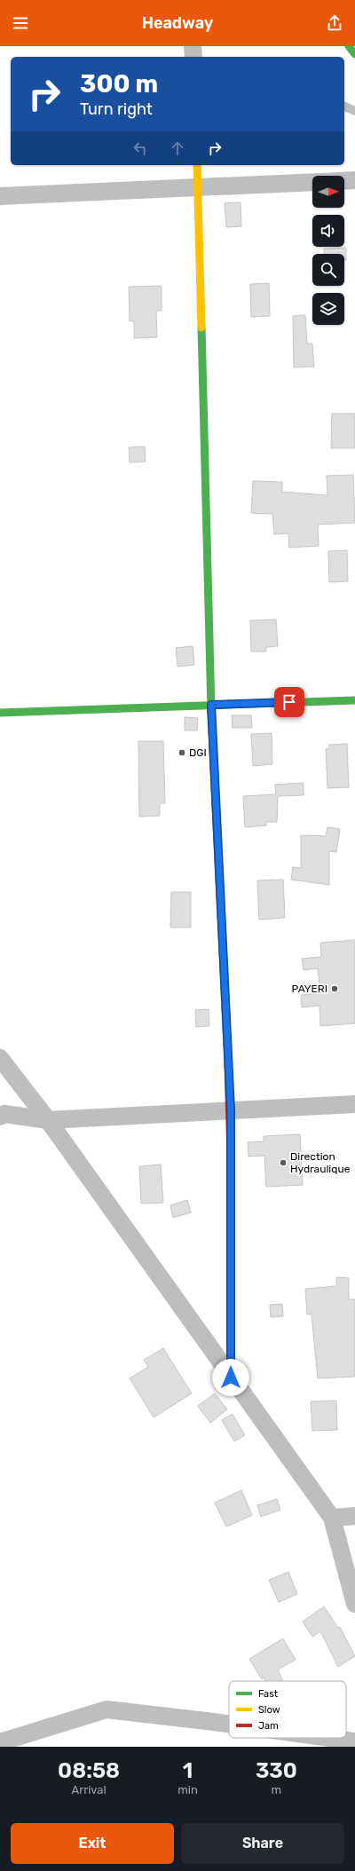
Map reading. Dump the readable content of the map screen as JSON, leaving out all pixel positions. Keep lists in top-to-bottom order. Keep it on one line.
{"places":["DGI","PAYERI","Direction Hydraulique"],"legend":["Fast","Slow","Jam"],"north":"right","page":{"header":"Headway","turn":["300 m","Turn right"],"eta":["08:58","Arrival","1","min","330","m"],"buttons":["Exit","Share"]}}
